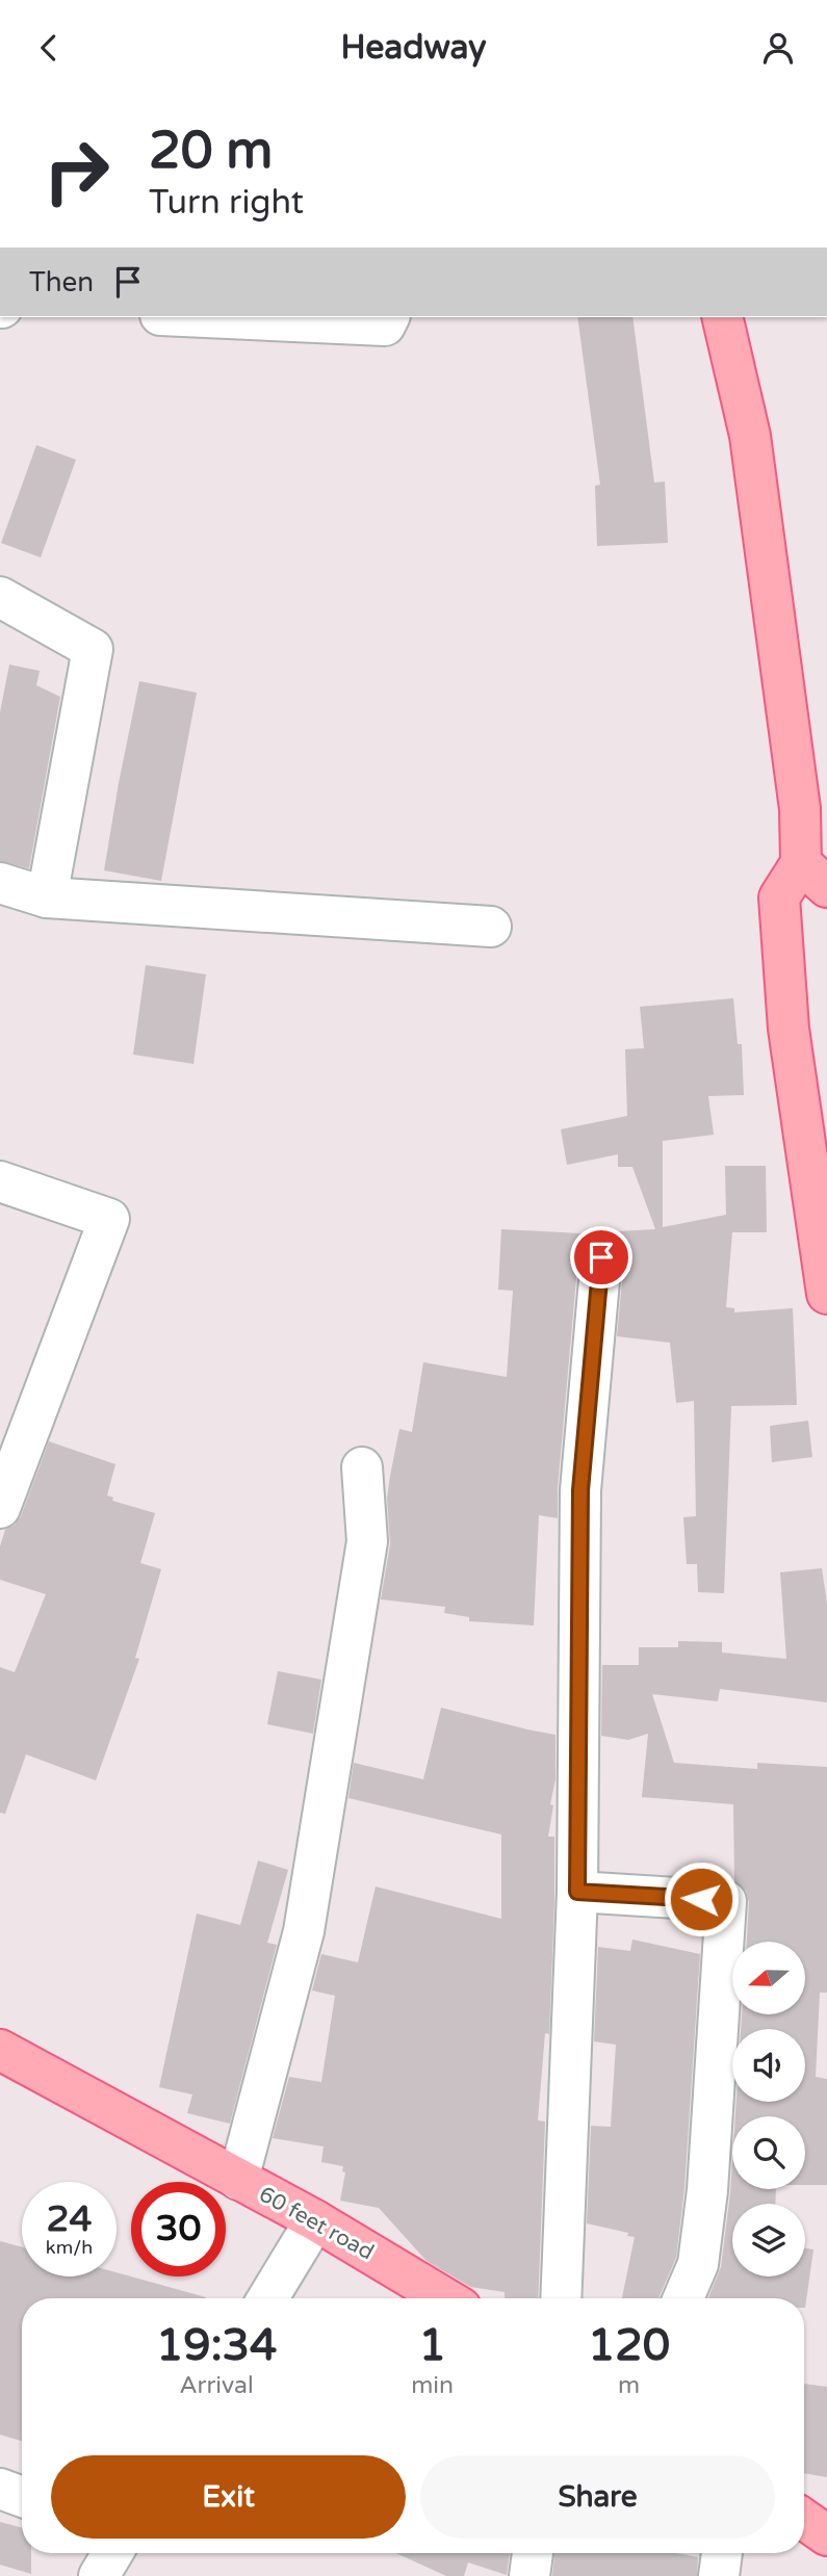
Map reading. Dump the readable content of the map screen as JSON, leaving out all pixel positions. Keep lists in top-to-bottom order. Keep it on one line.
{"streets":{"main road":["60 feet road"]},"north":"left","page":{"header":"Headway","turn":["20 m","Turn right"],"then":"Then","speed":"24 km/h","limit":"30","eta":["19:34","Arrival","1","min","120","m"],"buttons":["Exit","Share"]}}
